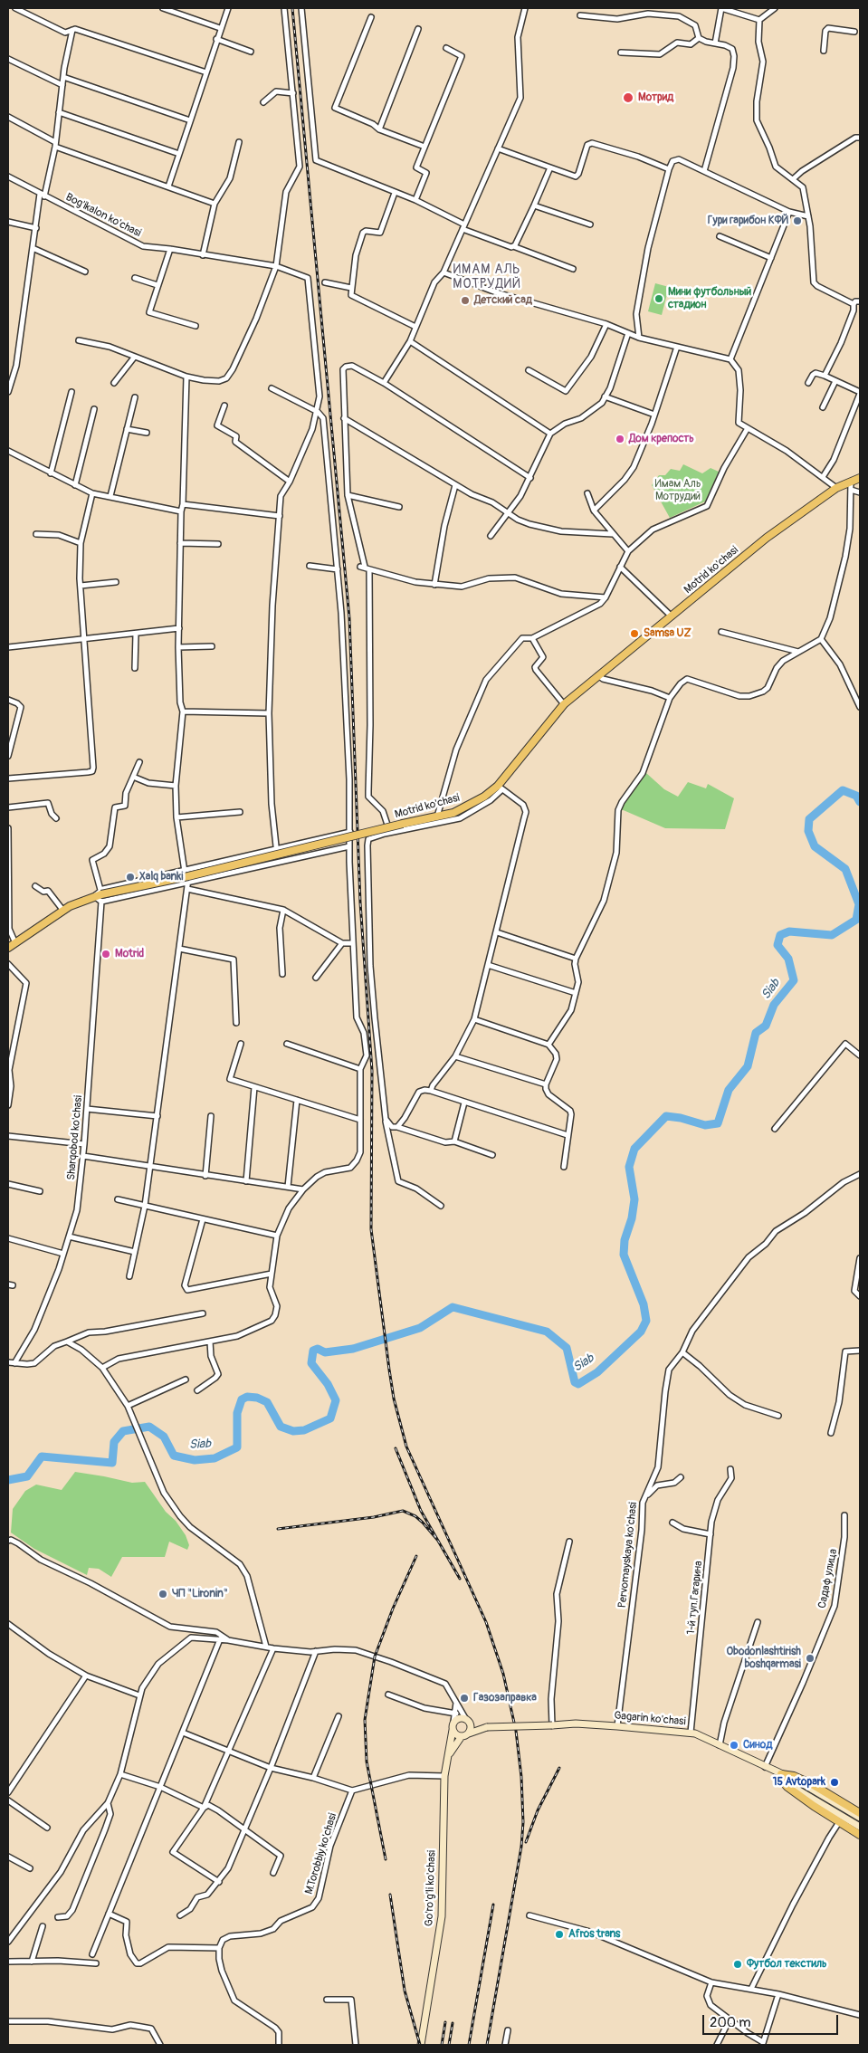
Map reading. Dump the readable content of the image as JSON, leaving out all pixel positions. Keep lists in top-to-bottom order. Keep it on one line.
{"streets":{"main road":["Motrid ko'chasi","Gagarin ko'chasi","Go'ro'g'li ko'chasi"],"street":["Bog'ikalon ko'chasi","Sharqobod ko'chasi","Pervomayskaya ko'chasi","Садаф улица","1-й туп.Гагарина","M.Torobbiy ko'chasi"]},"crossings":[["Motrid ko'chasi","Sharqobod ko'chasi"],["Pervomayskaya ko'chasi","Gagarin ko'chasi"],["Садаф улица","Gagarin ko'chasi"],["1-й туп.Гагарина","Gagarin ko'chasi"]],"districts":["ИМАМ АЛЬ МОТРУДИЙ"],"water":["Siab"],"parks":["Имам Аль Мотрудий"],"places":["Мотрид","Гури гарибон КФЙ","Мини футбольный стадион","Детский сад","Дом крепость","Samsa UZ","Xalq banki","Motrid","ЧП \"Lironin\"","Obodonlashtirish boshqarmasi","Газозаправка","Синод","15 Avtopark","Afros trans","Футбол текстиль"],"scale_bar":"200 m"}
